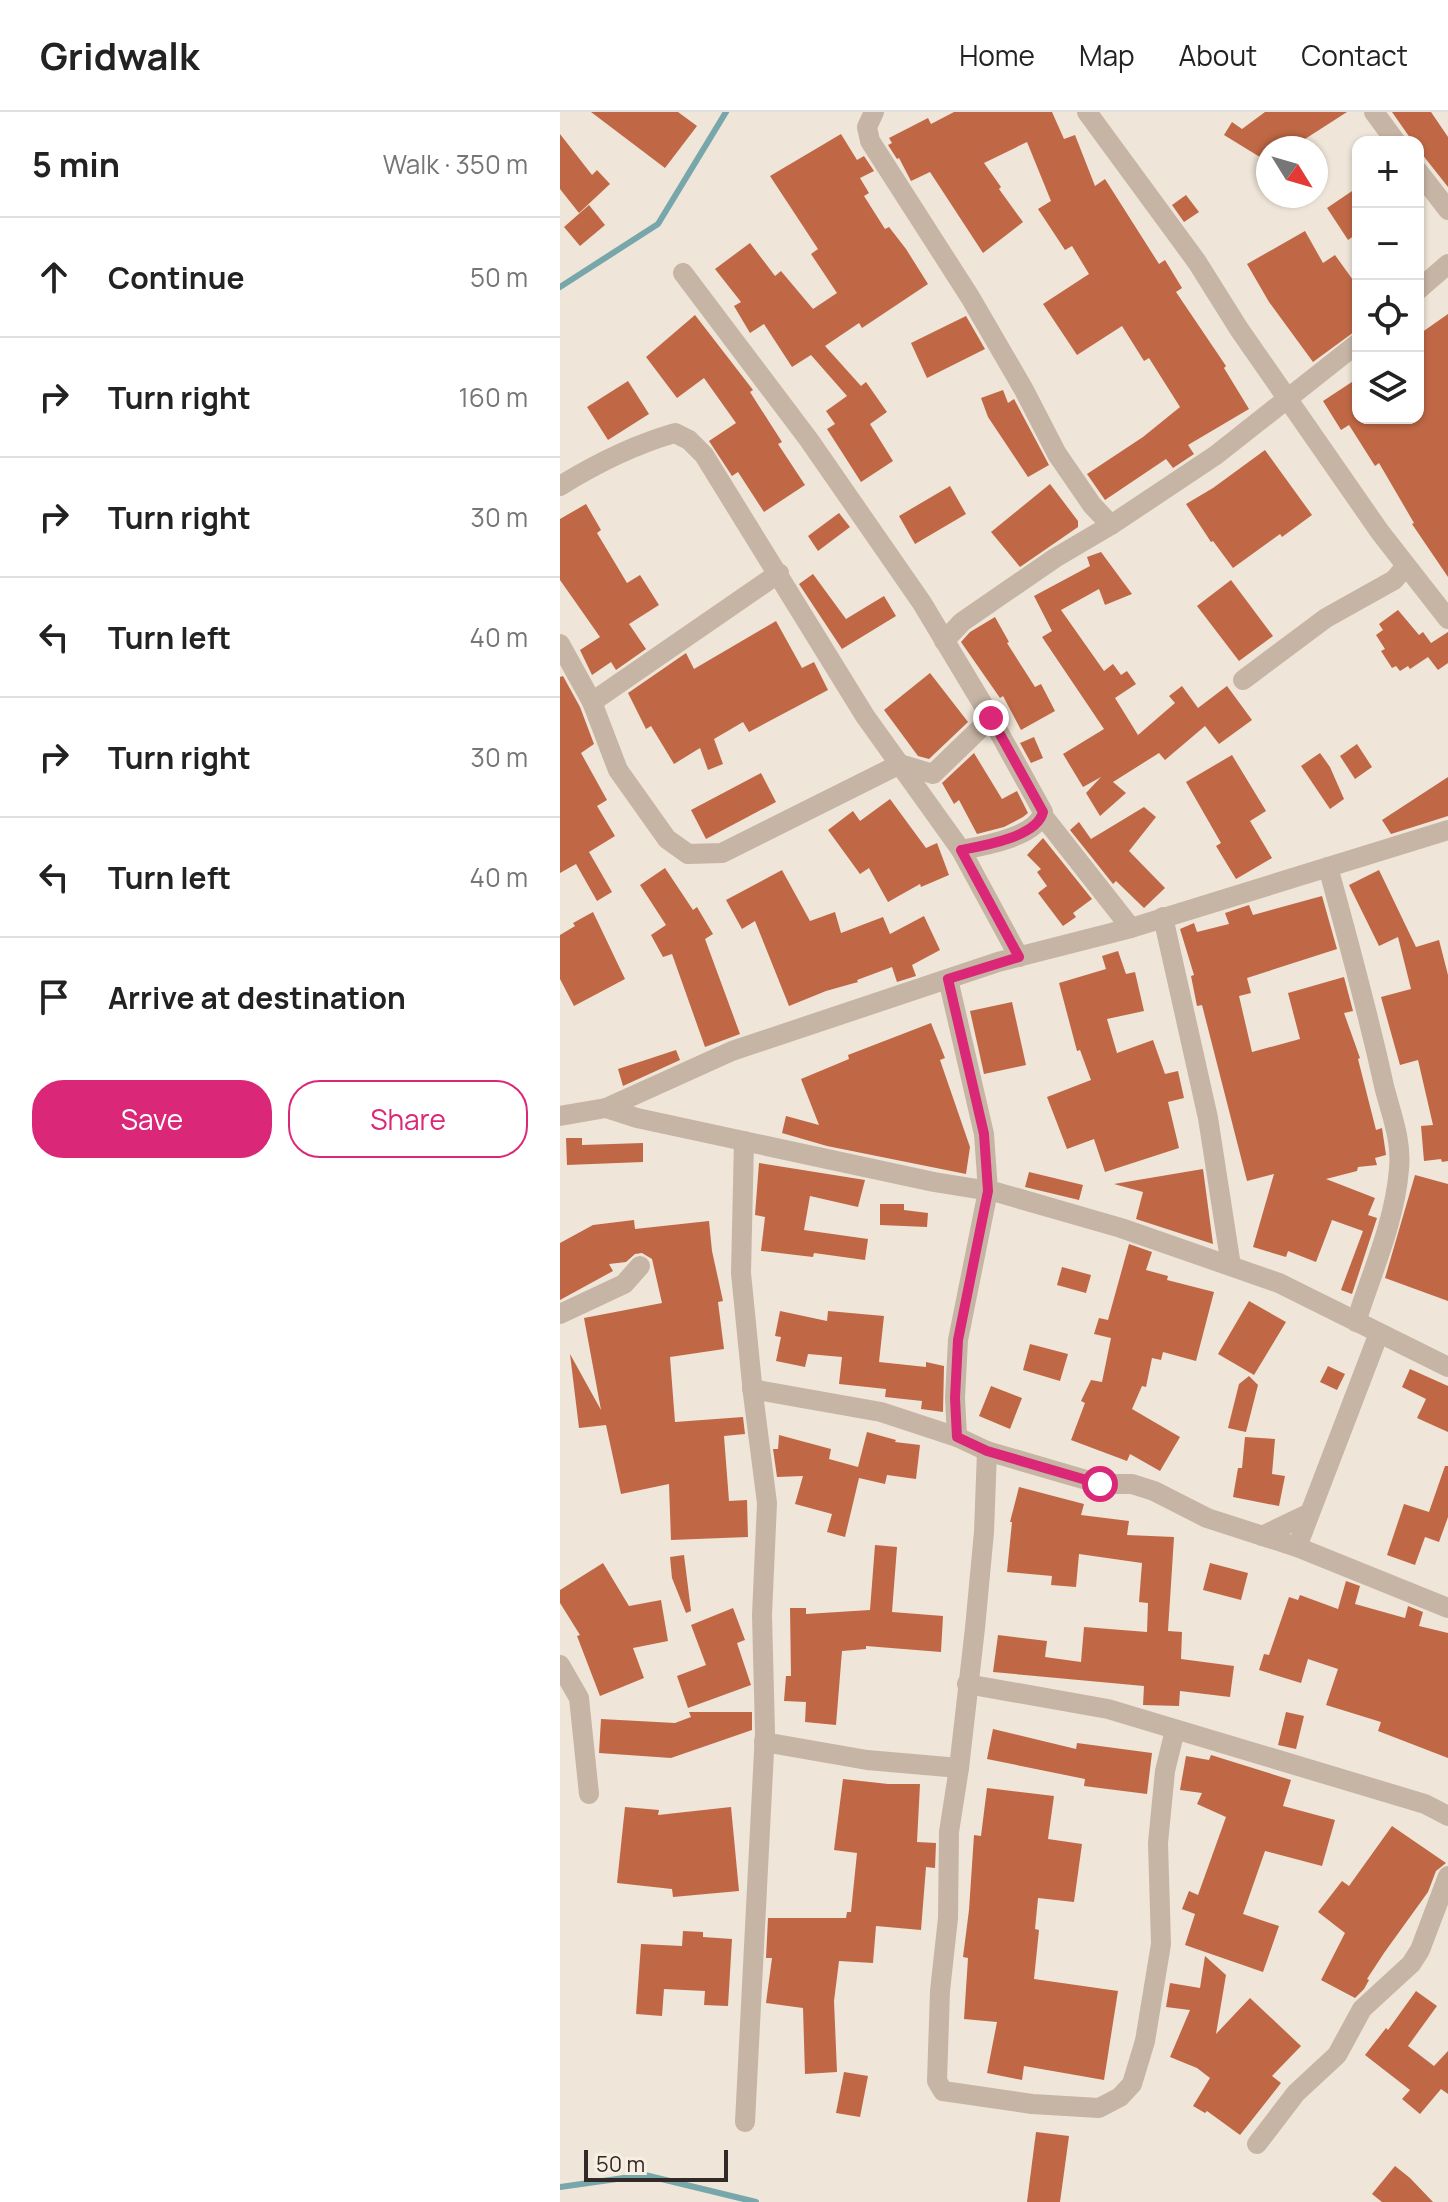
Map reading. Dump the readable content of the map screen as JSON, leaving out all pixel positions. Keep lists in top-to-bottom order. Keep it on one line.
{"scale_bar":"50 m","north":"bottom right","page":{"header":"Gridwalk","nav":["Home","Map","About","Contact"],"heading":["5 min","Walk · 350 m"],"map_buttons":["+","−"],"list":[["Continue","50 m"],["Turn right","160 m"],["Turn right","30 m"],["Turn left","40 m"],["Turn right","30 m"],["Turn left","40 m"],"Arrive at destination"],"buttons":["Save","Share"],"scale":"50 m"}}
